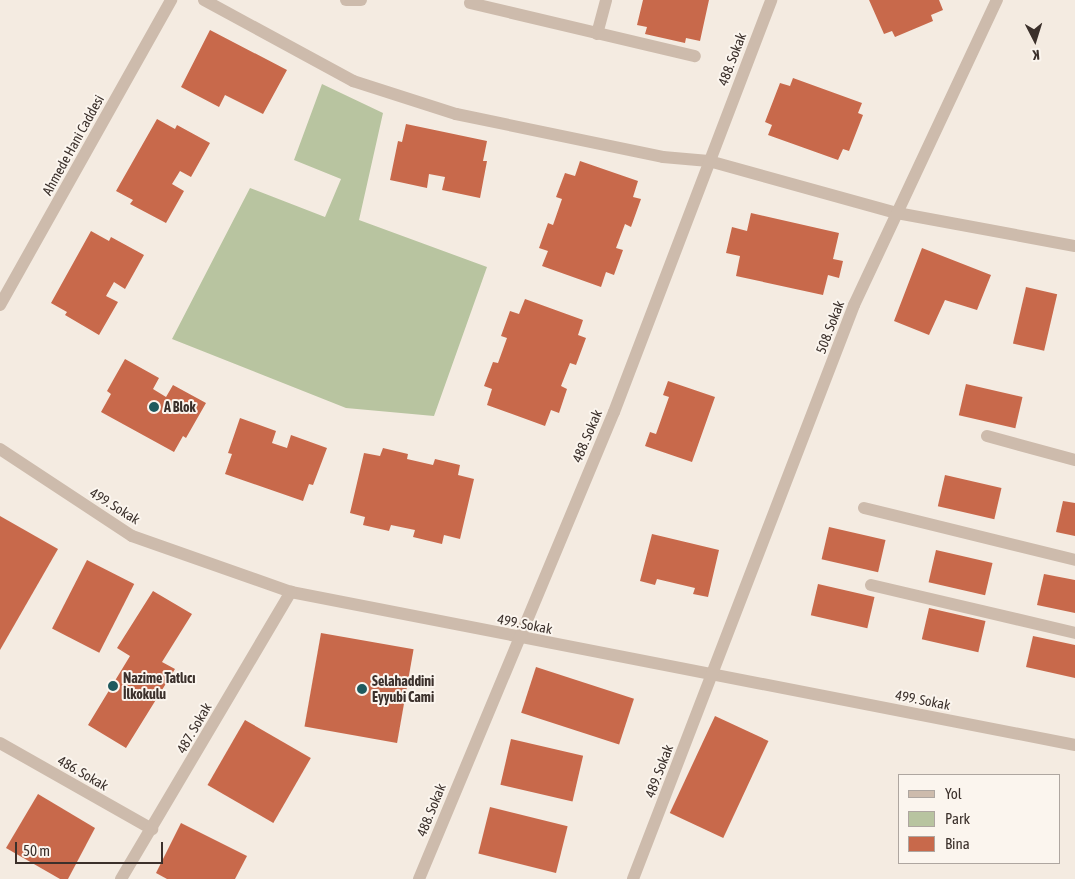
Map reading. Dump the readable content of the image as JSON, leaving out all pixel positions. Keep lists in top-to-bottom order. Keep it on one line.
{"streets":{"street":["488. Sokak","Ahmede Hani Caddesi","508. Sokak","499. Sokak","487. Sokak","489. Sokak","486. Sokak"]},"crossings":[["488. Sokak","499. Sokak"],["508. Sokak","499. Sokak"],["508. Sokak","489. Sokak"],["499. Sokak","487. Sokak"],["499. Sokak","489. Sokak"],["487. Sokak","486. Sokak"]],"places":["A Blok","Nazime Tatlıcı İlkokulu","Selahaddini Eyyubi Cami"],"legend":["Yol","Park","Bina"],"scale_bar":"50 m","north":"bottom"}
